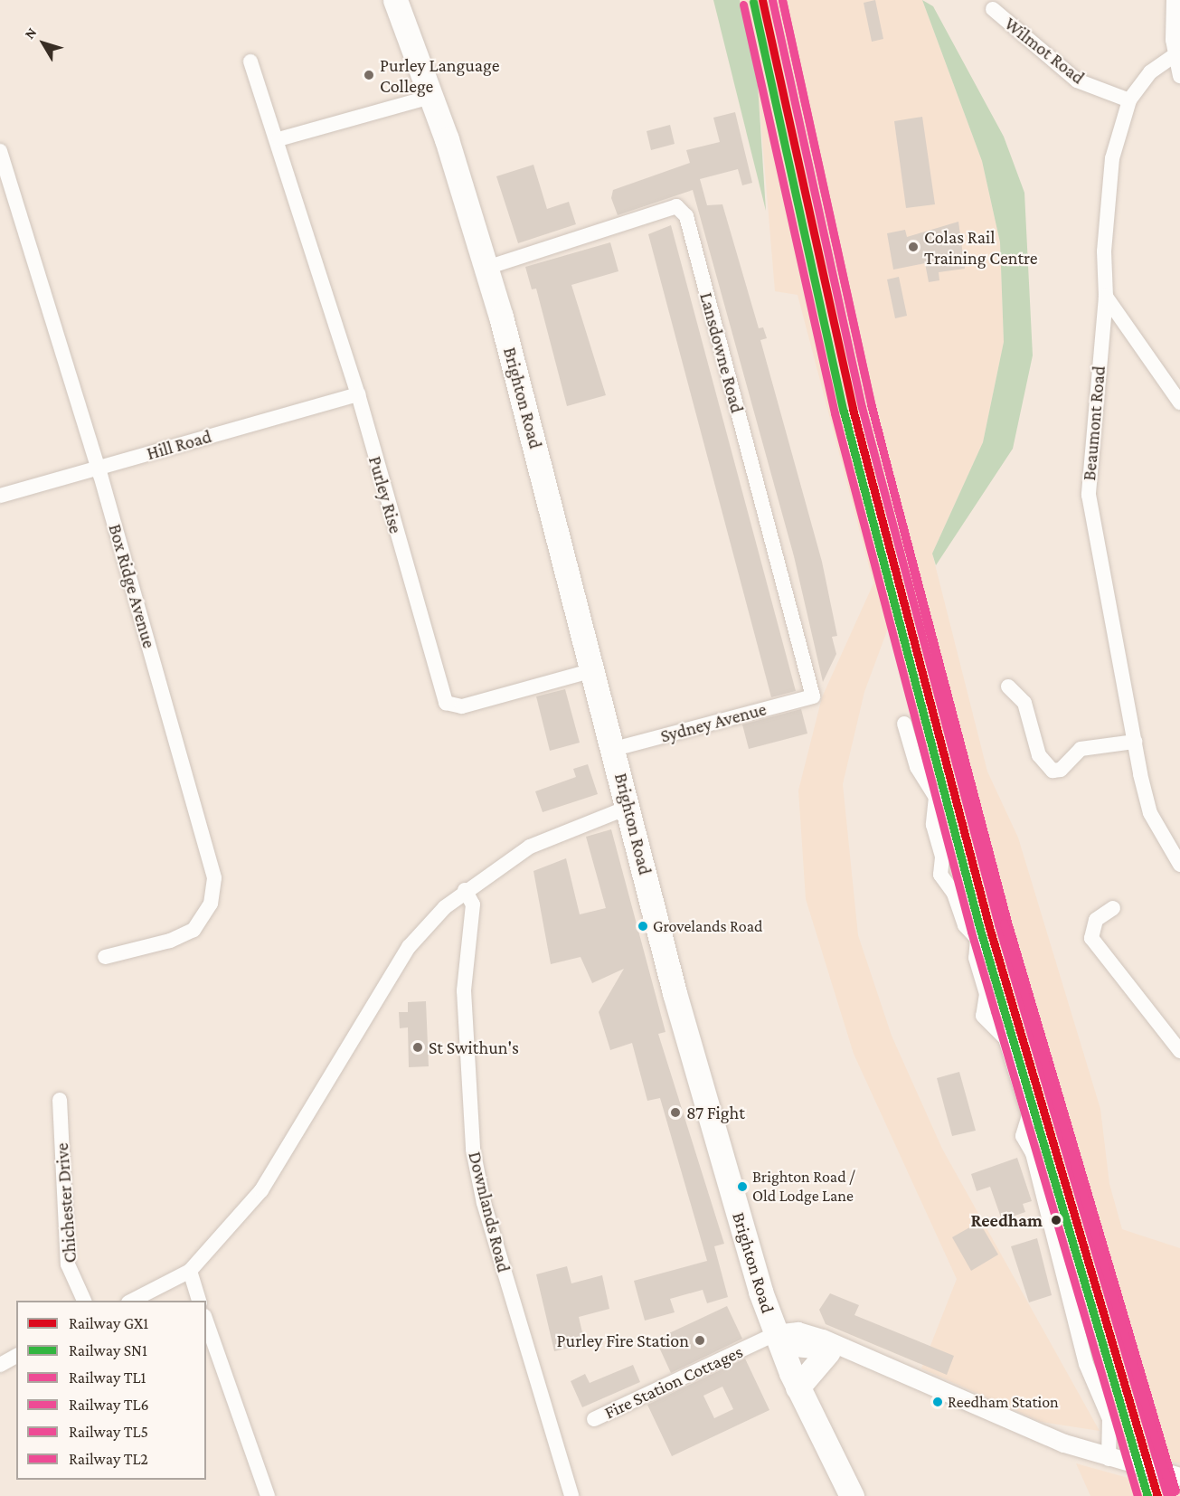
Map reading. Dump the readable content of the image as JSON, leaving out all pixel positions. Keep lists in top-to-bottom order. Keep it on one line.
{"streets":{"highway":["Brighton Road"],"street":["Wilmot Road","Lansdowne Road","Beaumont Road","Hill Road","Purley Rise","Box Ridge Avenue","Sydney Avenue","Chichester Drive","Downlands Road","Fire Station Cottages"]},"crossings":[["Wilmot Road","Beaumont Road"],["Lansdowne Road","Brighton Road"],["Lansdowne Road","Sydney Avenue"],["Brighton Road","Purley Rise"],["Brighton Road","Sydney Avenue"],["Brighton Road","Fire Station Cottages"],["Hill Road","Purley Rise"],["Hill Road","Box Ridge Avenue"]],"places":["Purley Language College","Colas Rail Training Centre","Grovelands Road","St Swithun's","87 Fight","Brighton Road / Old Lodge Lane","Reedham","Purley Fire Station","Reedham Station"],"lines":["rail line GX1","rail line TL1","rail line TL5","rail line TL2","rail line SN1","rail line TL6"],"legend":["Railway GX1","Railway SN1","Railway TL1","Railway TL6","Railway TL5","Railway TL2"],"north":"top left"}
